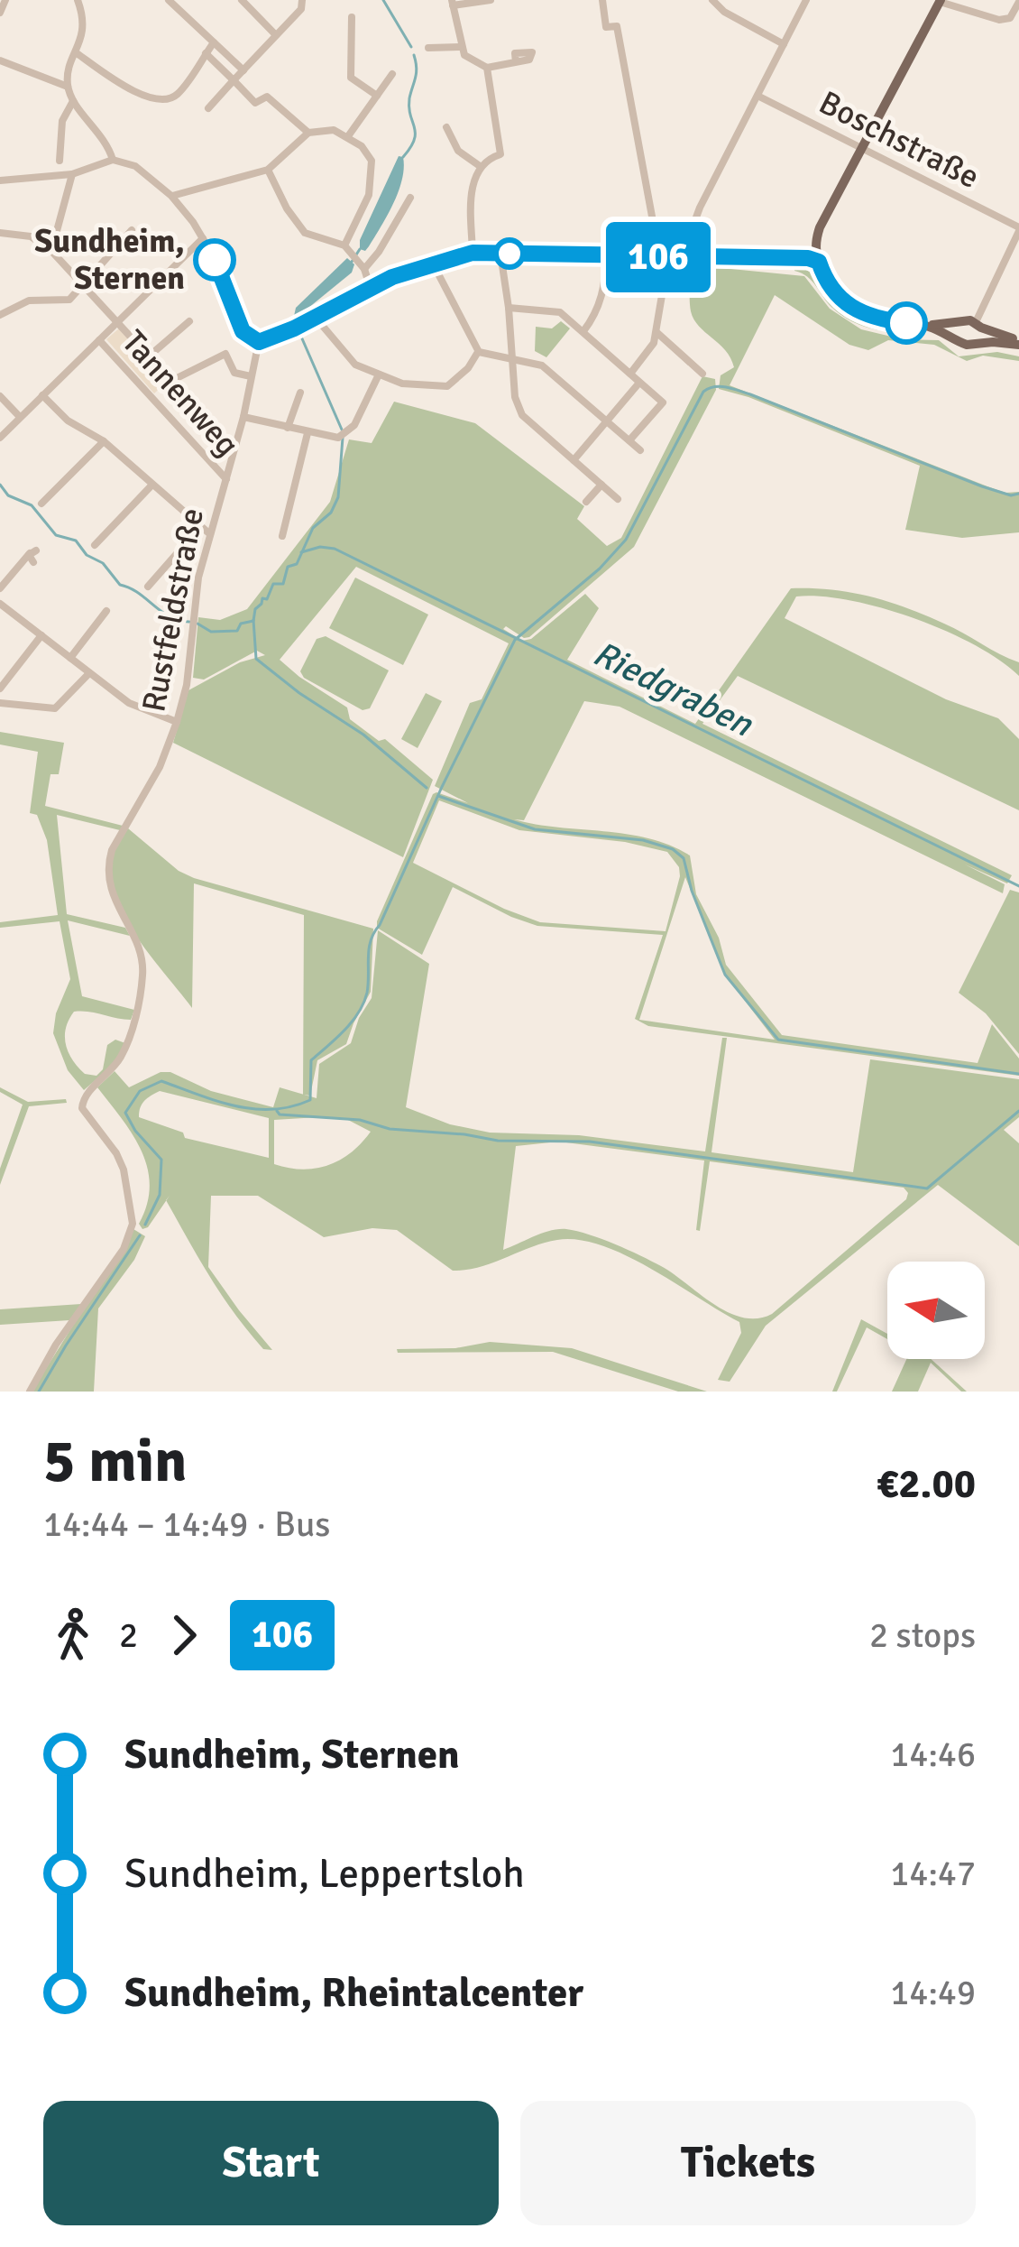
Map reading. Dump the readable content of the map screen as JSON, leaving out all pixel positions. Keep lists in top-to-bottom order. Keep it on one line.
{"streets":{"street":["Boschstraße","Tannenweg","Rustfeldstraße"]},"crossings":[["Tannenweg","Rustfeldstraße"]],"water":["Riedgraben"],"places":["Sundheim, Sternen"],"lines":["bus line 106"],"north":"left","page":{"on_map":"106","heading":["5 min","14:44 – 14:49 · Bus","€2.00"],"legs":["2","106","2 stops"],"list":[{"name":"Sundheim, Sternen","value":"14:46"},{"name":"Sundheim, Leppertsloh","value":"14:47"},{"name":"Sundheim, Rheintalcenter","value":"14:49"}],"buttons":["Start","Tickets"]}}
